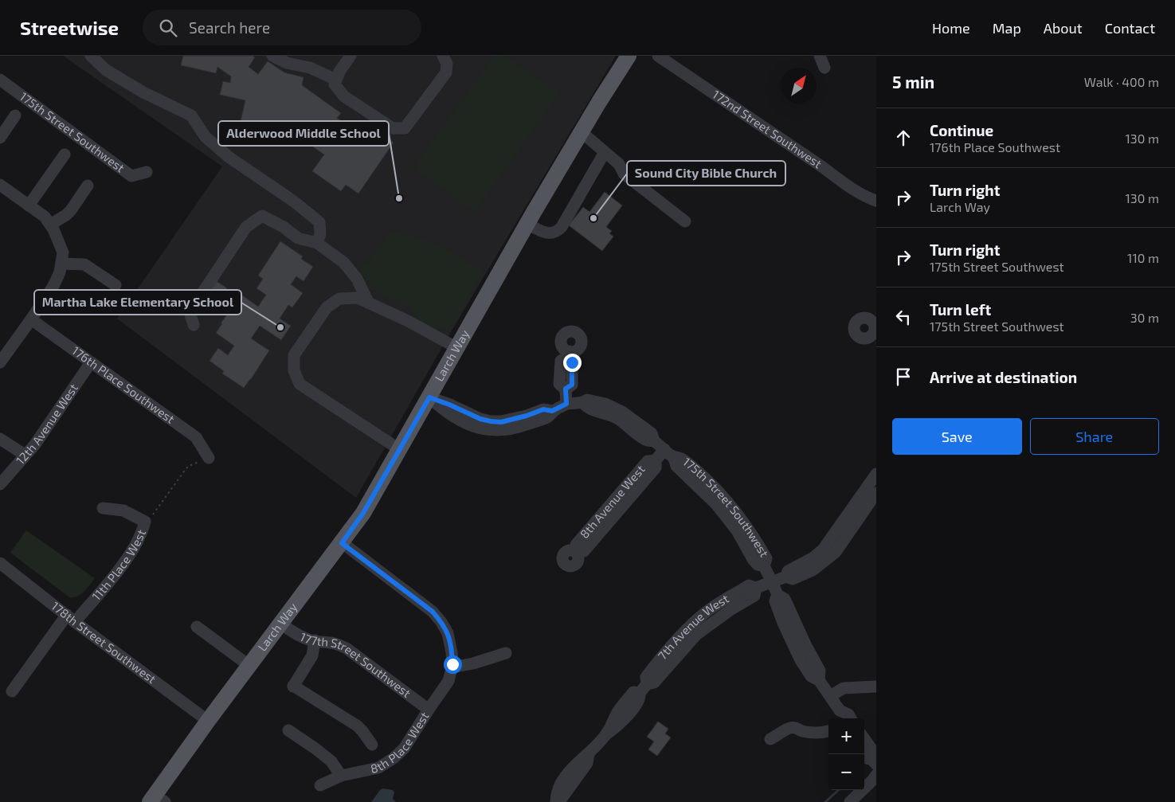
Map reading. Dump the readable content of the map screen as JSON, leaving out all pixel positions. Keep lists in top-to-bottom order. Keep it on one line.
{"streets":{"main road":["Larch Way"],"street":["172nd Street Southwest","175th Street Southwest","176th Place Southwest","12th Avenue West","8th Avenue West","11th Place West","7th Avenue West","178th Street Southwest","177th Street Southwest","8th Place West"]},"crossings":[["175th Street Southwest","Larch Way"],["175th Street Southwest","8th Avenue West"],["175th Street Southwest","7th Avenue West"],["Larch Way","178th Street Southwest"],["Larch Way","177th Street Southwest"],["Larch Way","8th Place West"],["176th Place Southwest","12th Avenue West"],["11th Place West","178th Street Southwest"],["177th Street Southwest","8th Place West"]],"places":["Alderwood Middle School","Sound City Bible Church","Martha Lake Elementary School"],"north":"top right","page":{"header":"Streetwise","search":"Search here","nav":["Home","Map","About","Contact"],"heading":["5 min","Walk · 400 m"],"list":[["Continue","176th Place Southwest","130 m"],["Turn right","Larch Way","130 m"],["Turn right","175th Street Southwest","110 m"],["Turn left","175th Street Southwest","30 m"],"Arrive at destination"],"buttons":["Save","Share"],"map_buttons":["+","−"]}}
